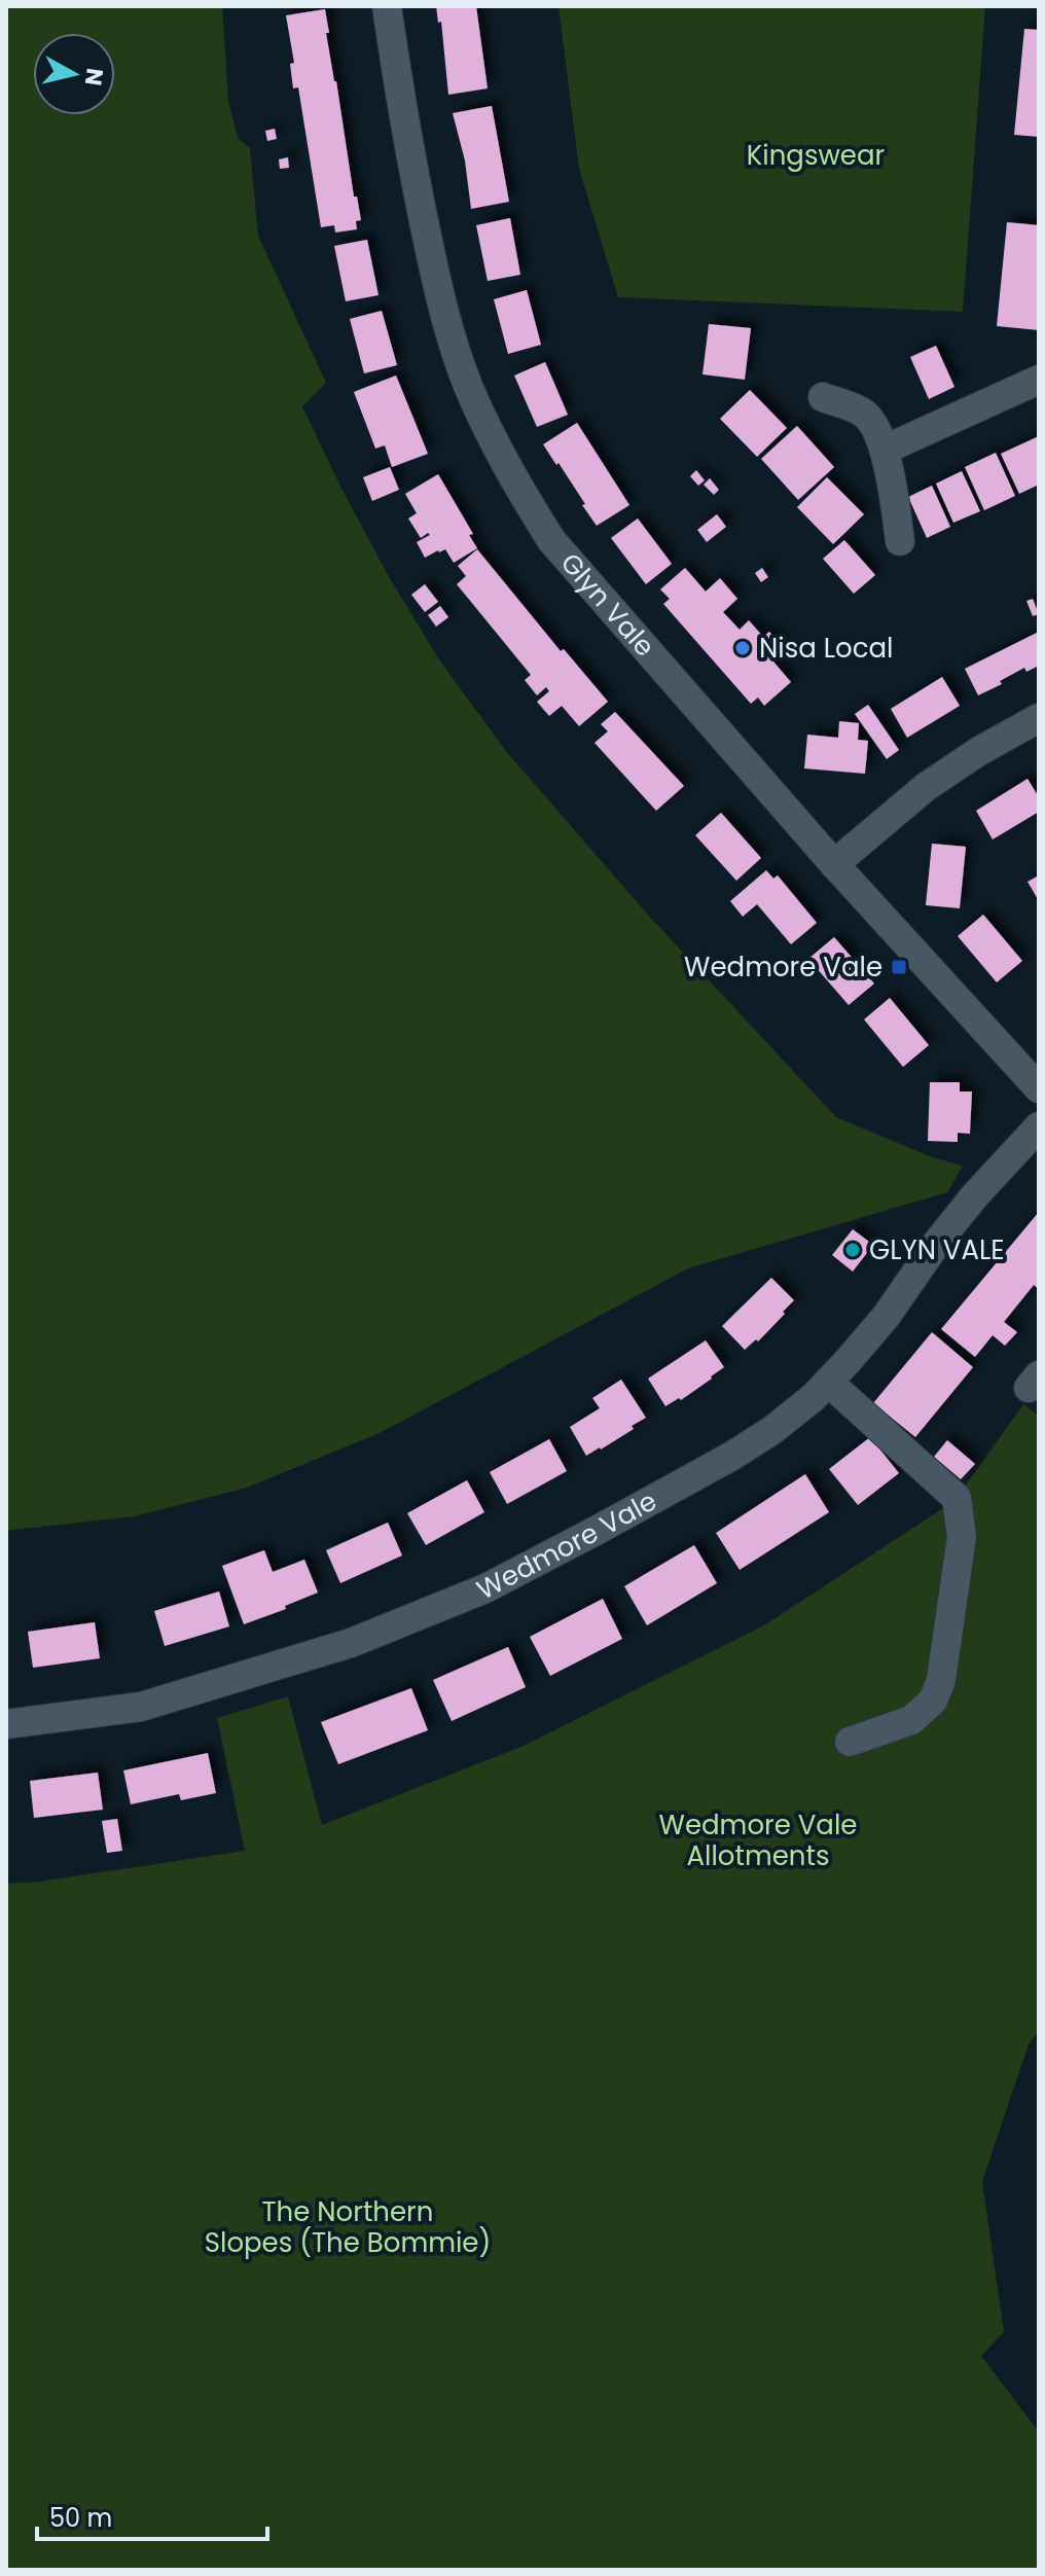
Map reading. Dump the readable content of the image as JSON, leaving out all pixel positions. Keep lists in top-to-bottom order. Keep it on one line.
{"streets":{"street":["Glyn Vale","Wedmore Vale"]},"parks":["Kingswear","Wedmore Vale Allotments","The Northern Slopes (The Bommie)"],"places":{"other":["Nisa Local","GLYN VALE"],"transit":["Wedmore Vale"]},"scale_bar":"50 m","north":"right"}
